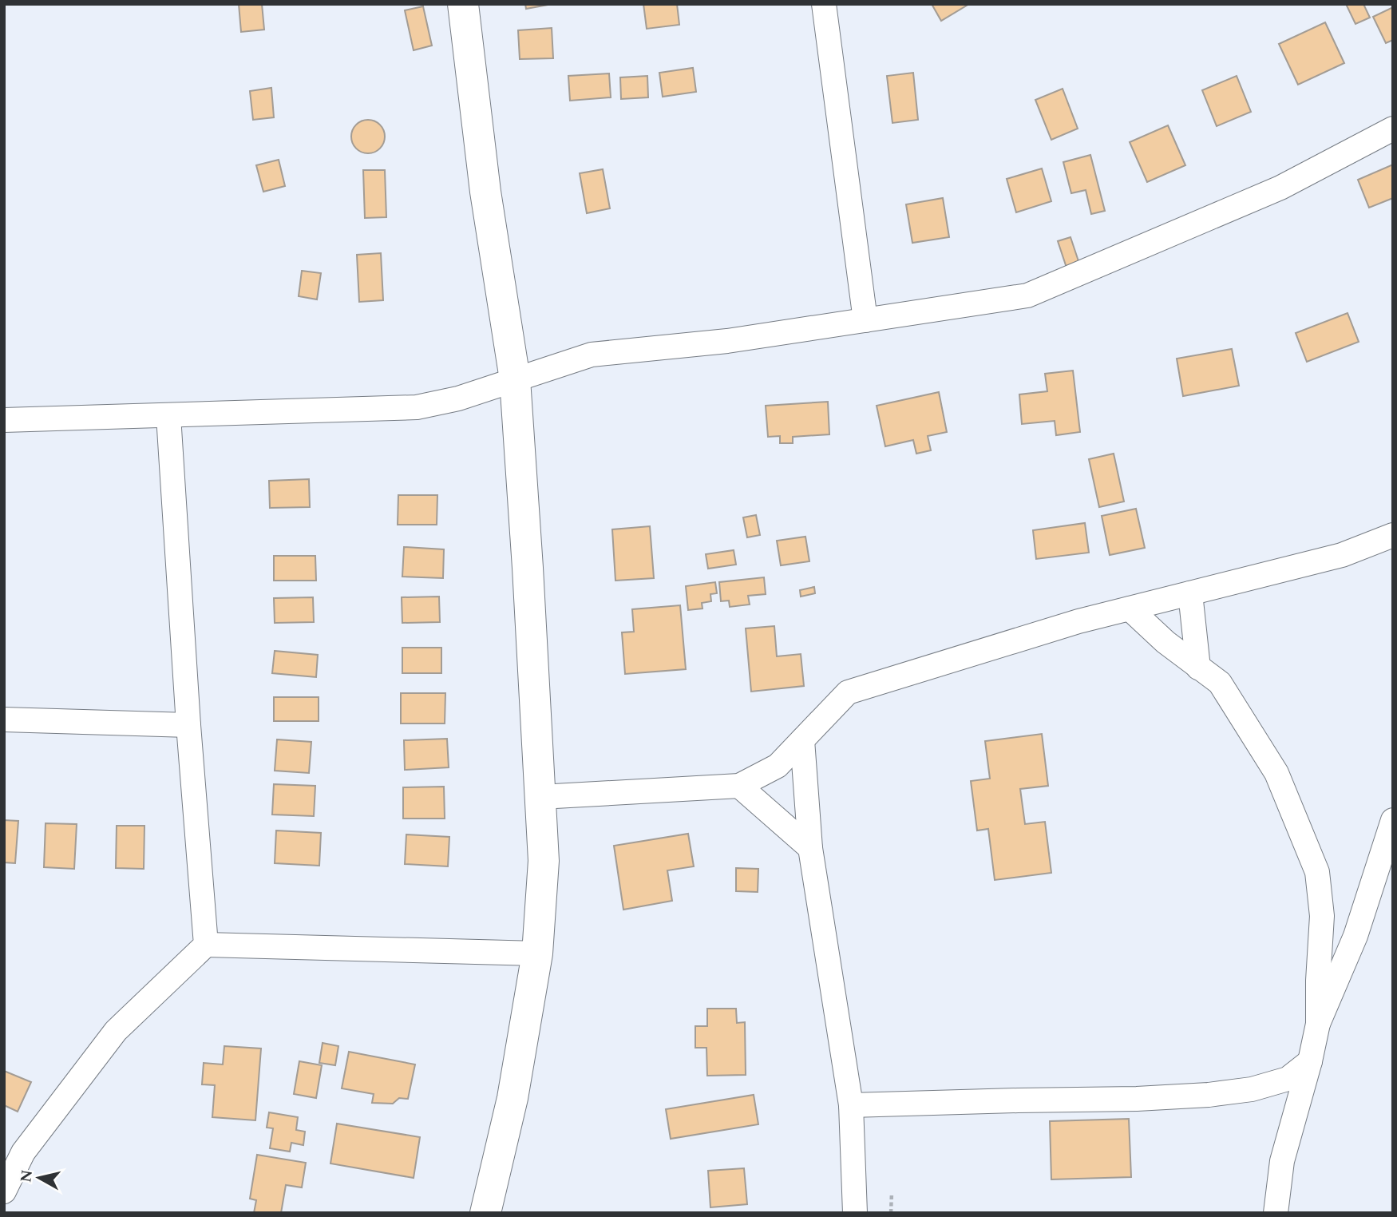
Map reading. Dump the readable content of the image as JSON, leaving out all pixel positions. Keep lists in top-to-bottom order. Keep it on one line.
{"north":"left"}
